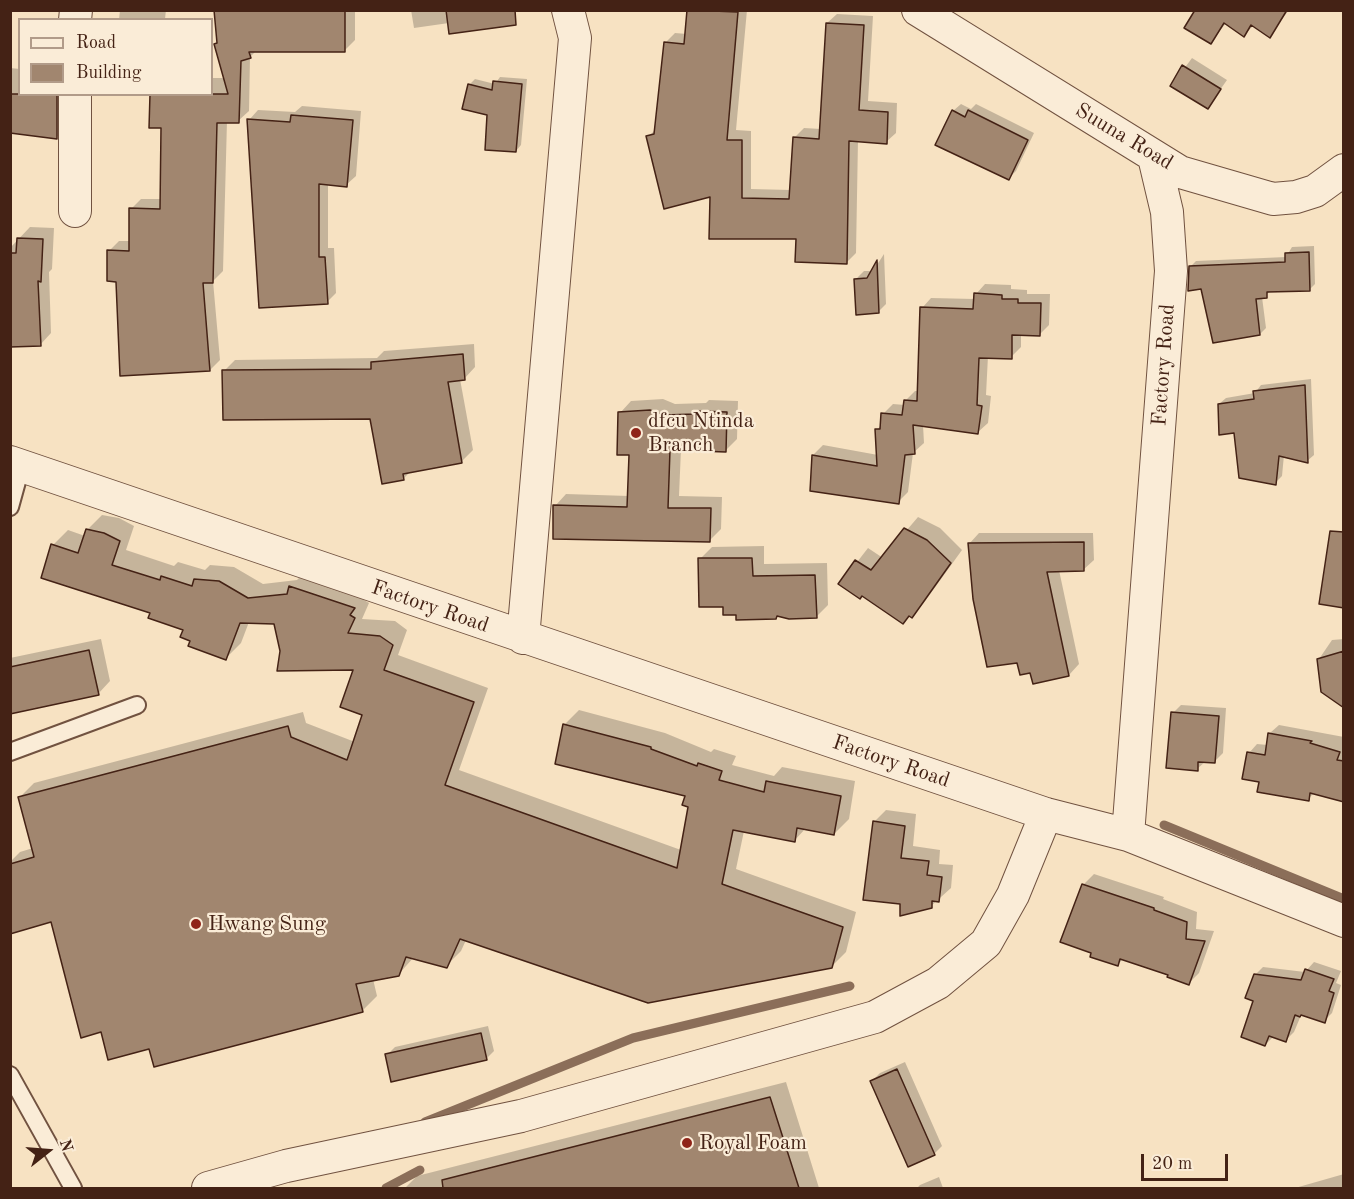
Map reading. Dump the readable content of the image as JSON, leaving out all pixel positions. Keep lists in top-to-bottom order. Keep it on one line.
{"streets":{"street":["Suuna Road","Factory Road"]},"crossings":[["Suuna Road","Factory Road"]],"places":["dfcu Ntinda Branch","Hwang Sung","Royal Foam"],"legend":["Road","Building"],"scale_bar":"20 m","north":"right"}
